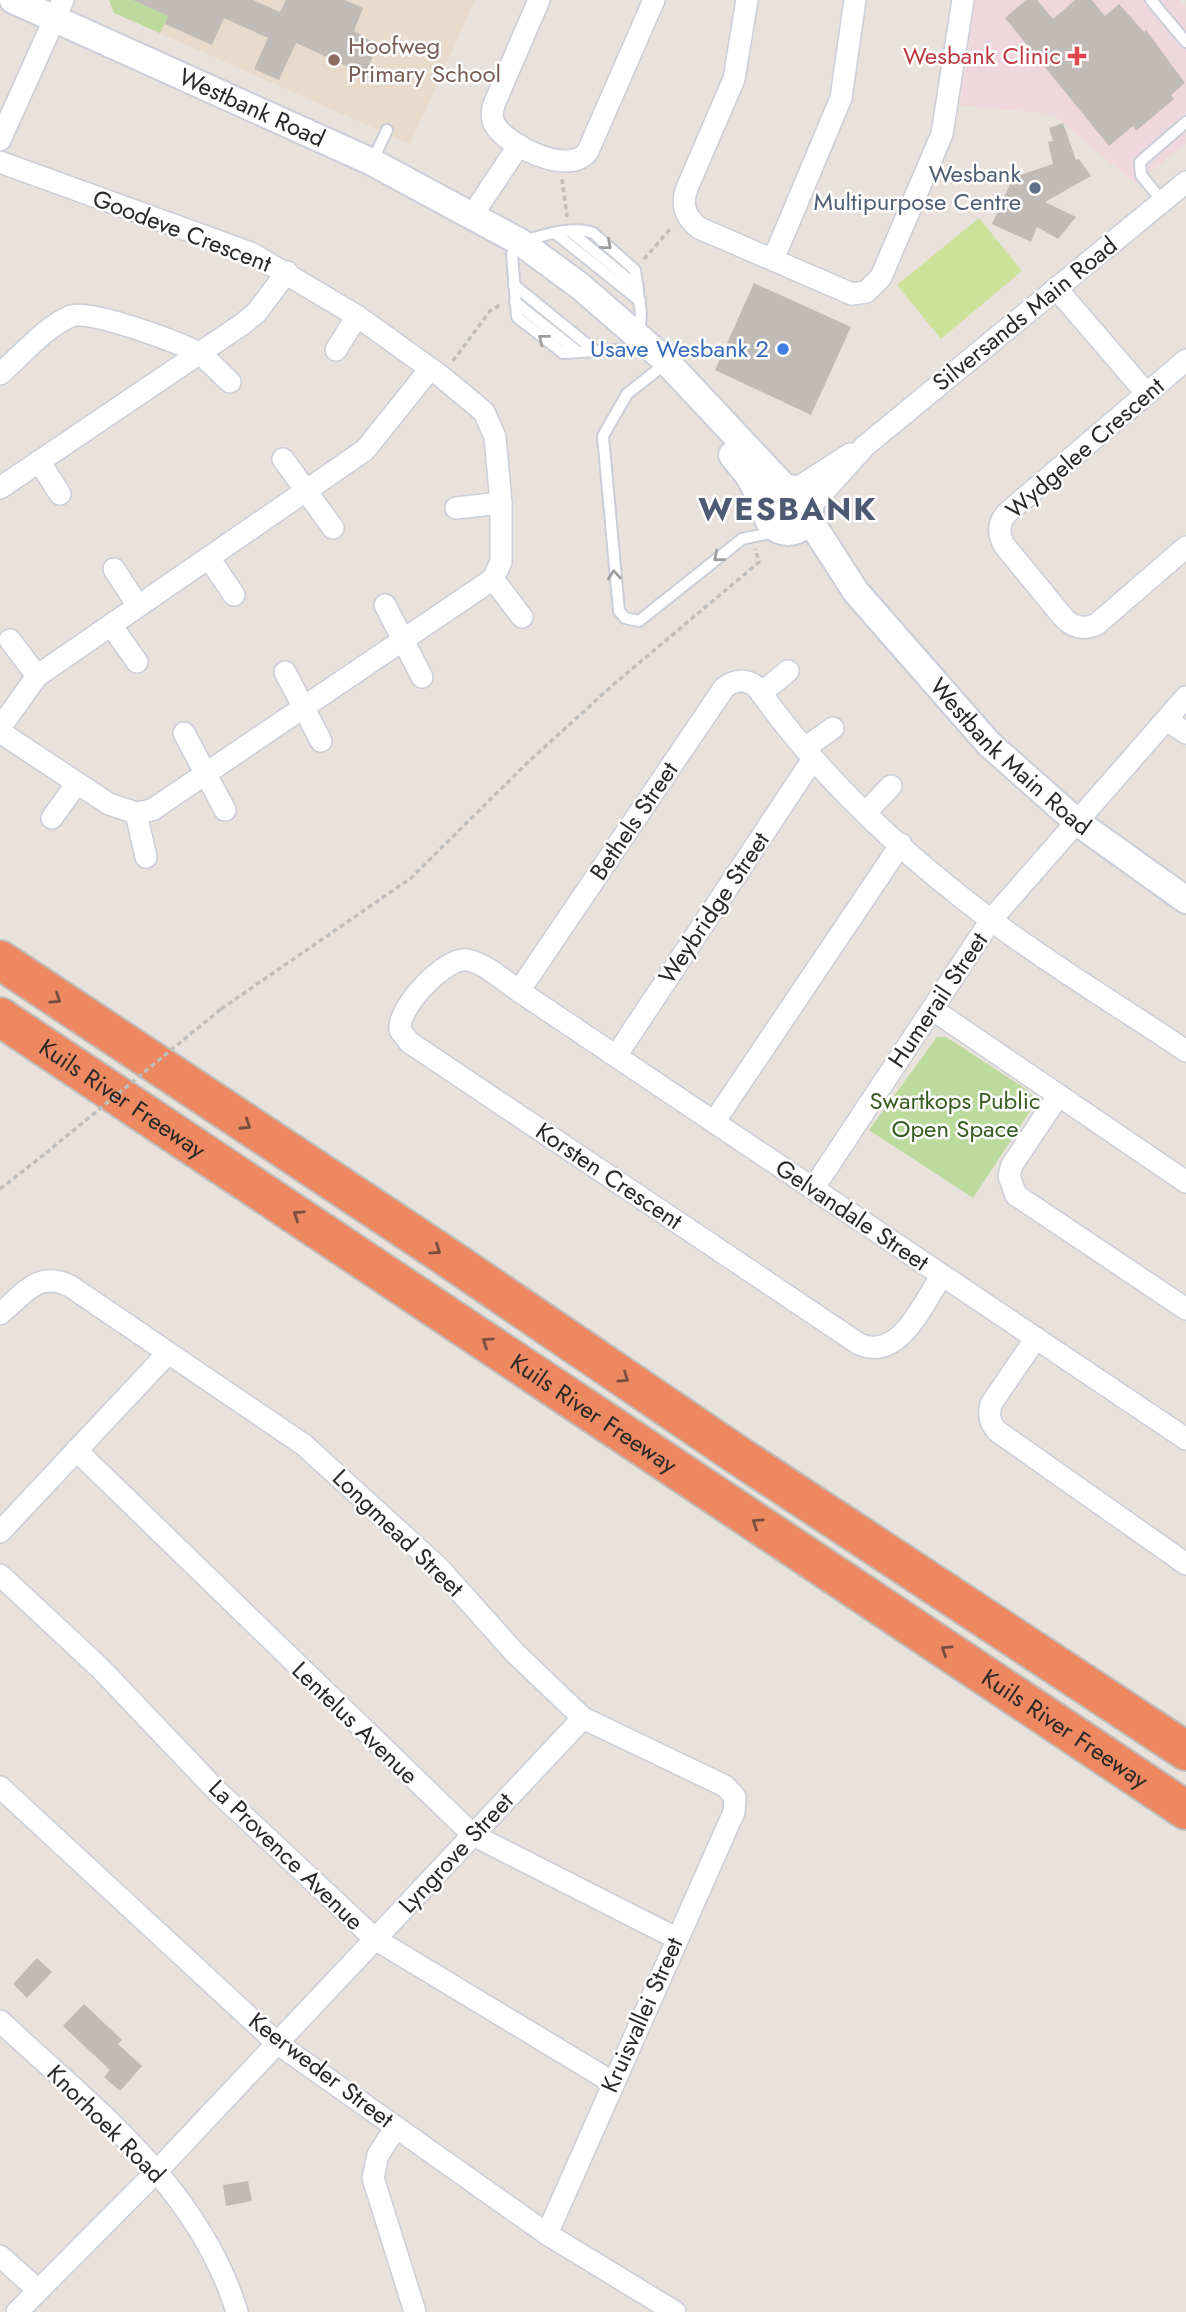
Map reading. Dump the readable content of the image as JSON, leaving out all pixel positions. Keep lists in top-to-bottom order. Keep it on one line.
{"streets":{"highway":["Kuils River Freeway"],"street":["Westbank Road","Goodeve Crescent","Silversands Main Road","Wydgelee Crescent","Westbank Main Road","Bethels Street","Weybridge Street","Humerail Street","Korsten Crescent","Gelvandale Street","Longmead Street","Lentelus Avenue","Lyngrove Street","La Provence Avenue","Kruisvallei Street","Keerweder Street","Knorhoek Road"]},"crossings":[["Westbank Road","Silversands Main Road"],["Westbank Road","Westbank Main Road"],["Silversands Main Road","Westbank Main Road"],["Westbank Main Road","Humerail Street"],["Bethels Street","Korsten Crescent"],["Bethels Street","Gelvandale Street"],["Weybridge Street","Gelvandale Street"],["Humerail Street","Gelvandale Street"],["Korsten Crescent","Gelvandale Street"],["Longmead Street","Lyngrove Street"],["Longmead Street","Kruisvallei Street"],["Lentelus Avenue","Lyngrove Street"],["Lentelus Avenue","Kruisvallei Street"],["Lyngrove Street","La Provence Avenue"],["Lyngrove Street","Keerweder Street"],["Lyngrove Street","Knorhoek Road"],["La Provence Avenue","Kruisvallei Street"],["Kruisvallei Street","Keerweder Street"]],"districts":["WESBANK"],"parks":["Swartkops Public Open Space"],"places":{"health":["Wesbank Clinic"],"other":["Hoofweg Primary School","Wesbank Multipurpose Centre","Usave Wesbank 2"]}}
